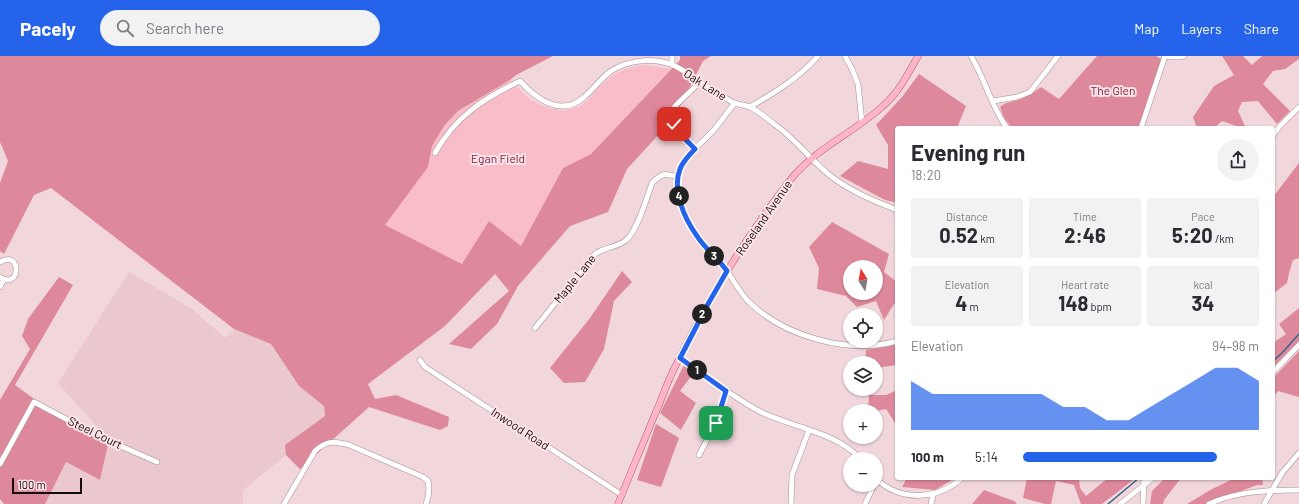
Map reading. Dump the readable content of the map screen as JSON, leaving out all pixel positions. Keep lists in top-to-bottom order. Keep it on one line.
{"streets":{"main road":["Roseland Avenue"],"street":["Oak Lane","Maple Lane","Inwood Road","Steel Court"]},"crossings":[["Oak Lane","Roseland Avenue"],["Roseland Avenue","Inwood Road"]],"parks":["The Glen","Egan Field"],"scale_bar":"100 m","north":"top","page":{"header":"Pacely","search":"Search here","nav":["Map","Layers","Share"],"heading":["Evening run","18:20"],"pins":["4","3","2","1"],"stats":[["Distance","0.52 km"],["Time","2:46"],["Pace","5:20 /km"],["Elevation","4 m"],["Heart rate","148 bpm"],["kcal","34"]],"map_buttons":["+","−"],"chart":["Elevation","94–98 m"],"list":[{"name":"100 m","note":"5:14"}],"scale":"100 m"}}
